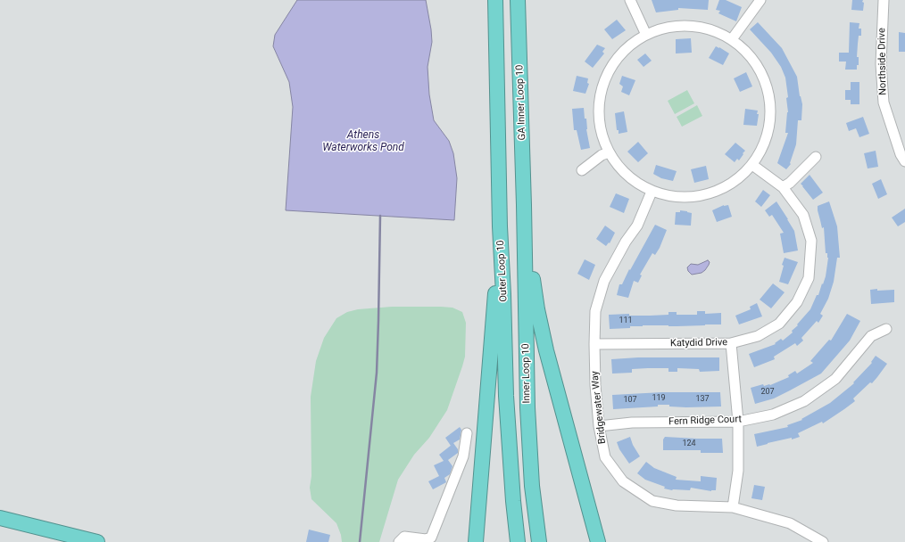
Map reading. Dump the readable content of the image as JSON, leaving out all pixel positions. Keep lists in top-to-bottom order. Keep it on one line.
{"streets":{"highway":["GA Inner Loop 10","Outer Loop 10","Inner Loop 10"],"street":["Northside Drive","Katydid Drive","Bridgewater Way","Fern Ridge Court"]},"crossings":[["GA Inner Loop 10","Inner Loop 10"],["Katydid Drive","Bridgewater Way"],["Bridgewater Way","Fern Ridge Court"]],"water":["Athens Waterworks Pond"],"house_numbers":["111","207","119","137","107","124"]}
